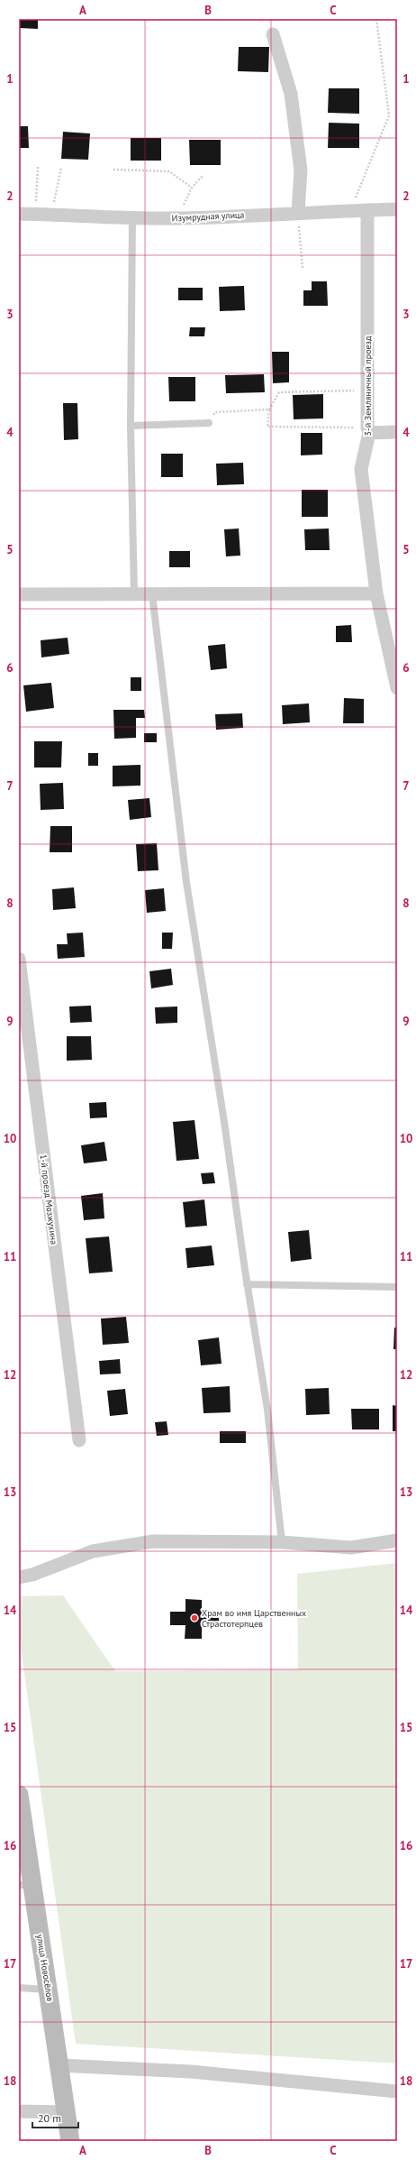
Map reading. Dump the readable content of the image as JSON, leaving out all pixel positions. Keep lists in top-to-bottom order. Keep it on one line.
{"streets":{"street":["Изумрудная улица","3-й Земляничный проезд","1-й проезд Мозжухина","улица Новосёлов"]},"crossings":[["Изумрудная улица","3-й Земляничный проезд"]],"places":["Храм во имя Царственных Страстотерпцев"],"scale_bar":"20 m","grid":{"columns":["A","B","C"],"rows":["1","2","3","4","5","6","7","8","9","10","11","12","13","14","15","16","17","18"]}}
